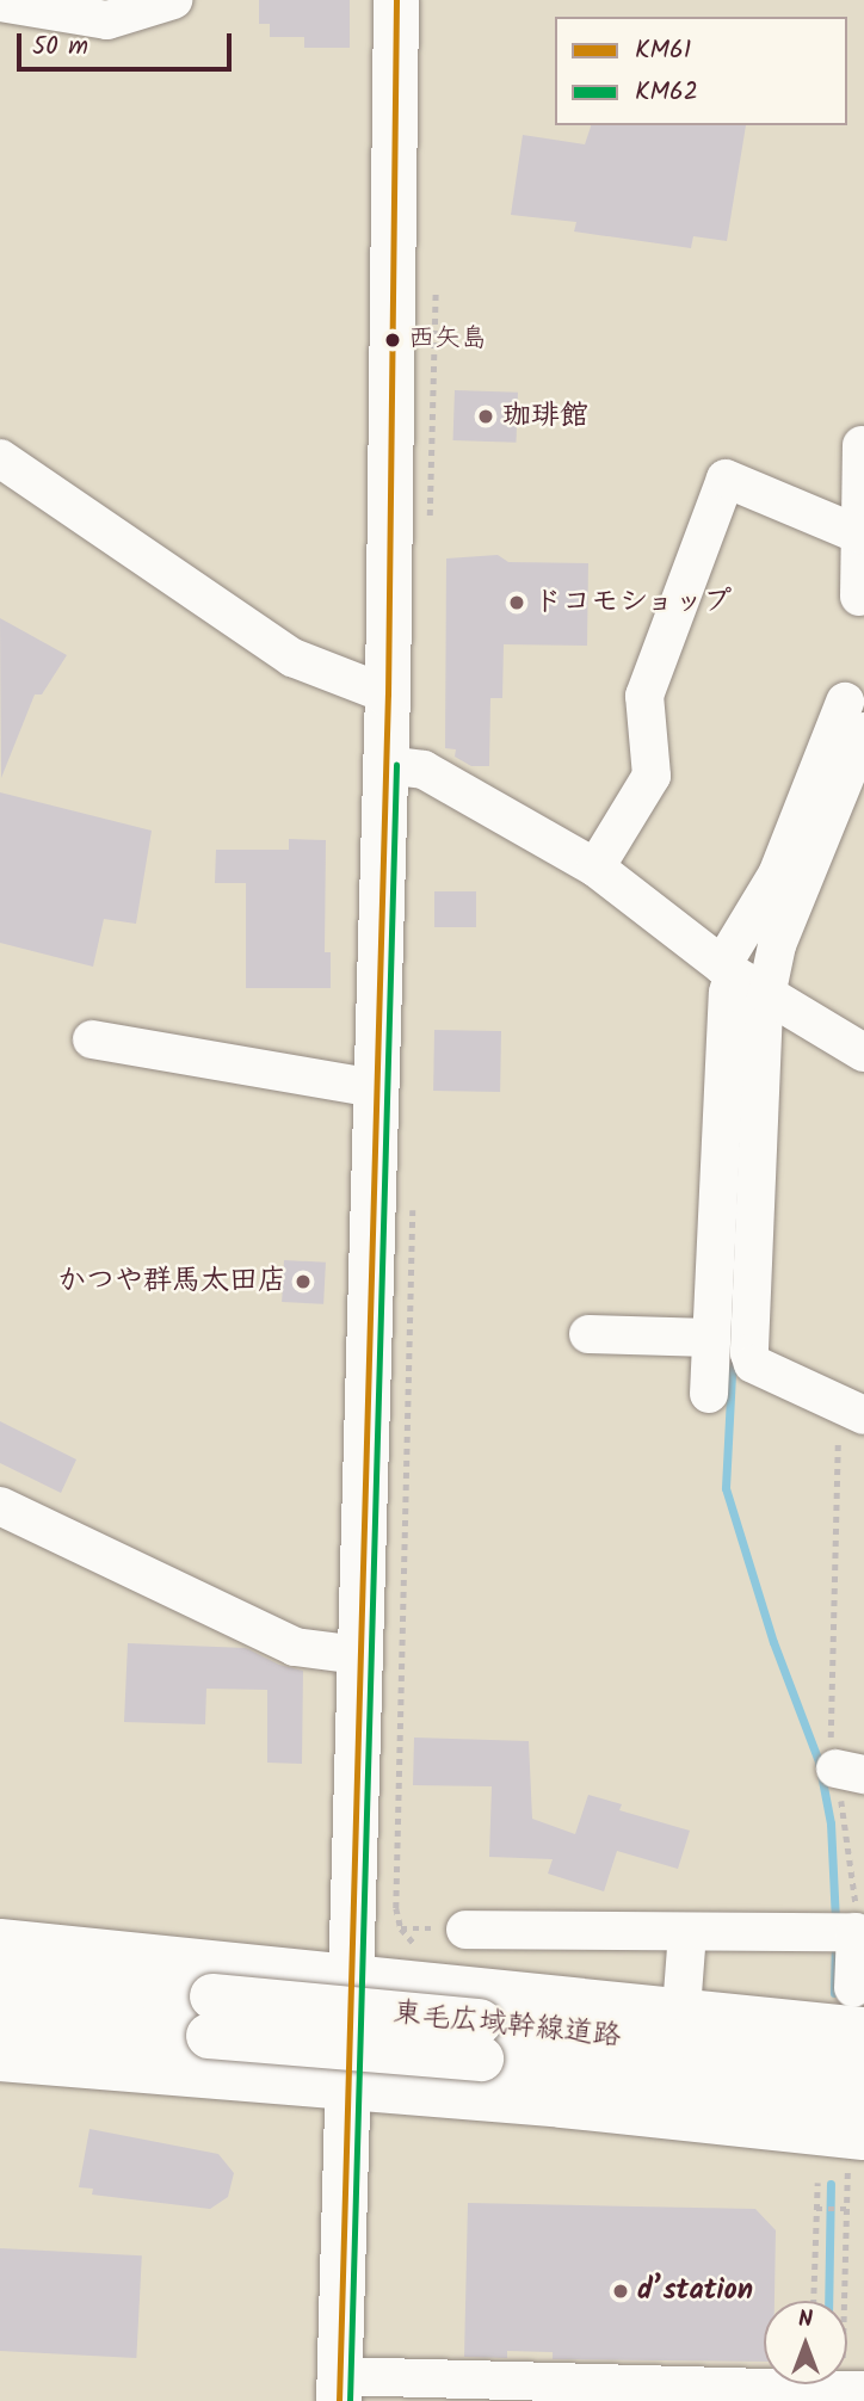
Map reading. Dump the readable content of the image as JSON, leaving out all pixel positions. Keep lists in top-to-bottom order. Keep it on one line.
{"streets":{"highway":["東毛広域幹線道路"]},"places":["西矢島","珈琲館","ドコモショップ","かつや群馬太田店","d’station"],"lines":["transit line KM61","transit line KM62"],"legend":["KM61","KM62"],"scale_bar":"50 m","north":"top"}
